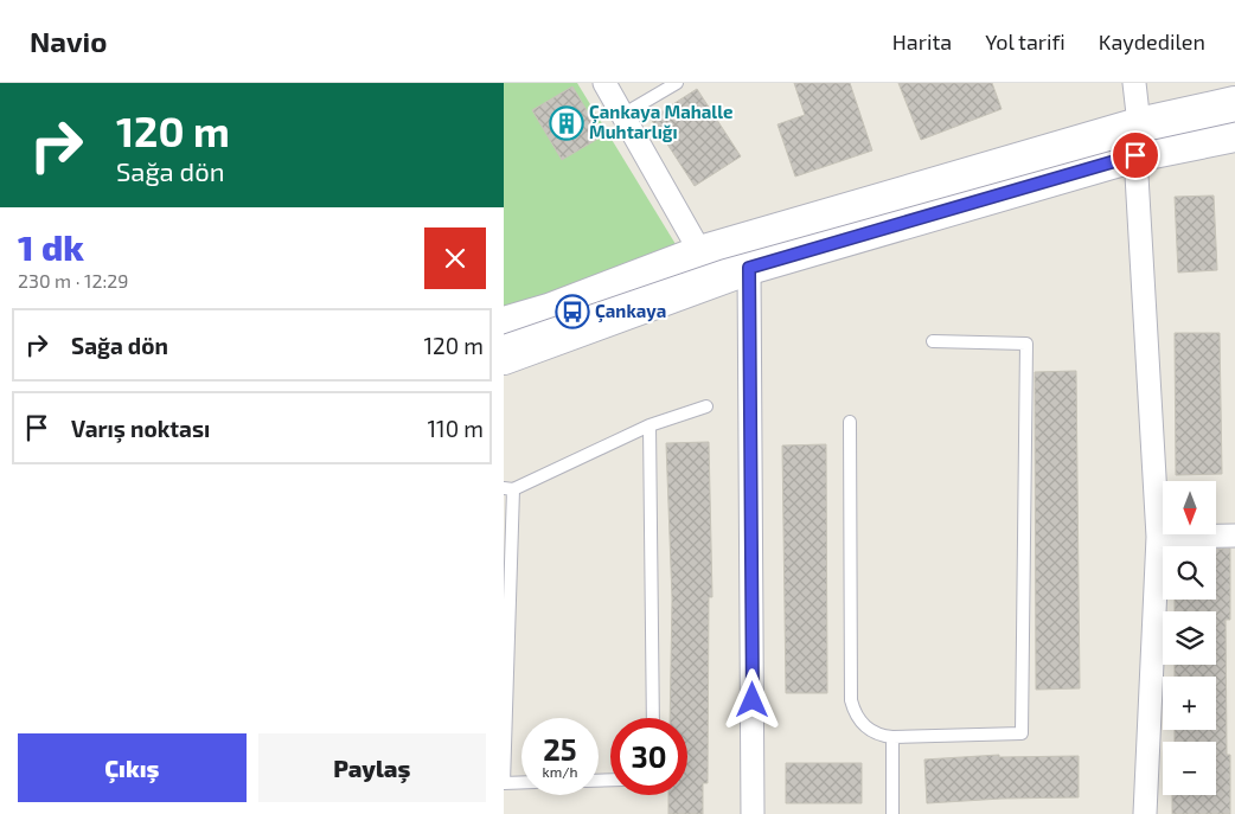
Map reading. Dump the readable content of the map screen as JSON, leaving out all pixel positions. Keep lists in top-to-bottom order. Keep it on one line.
{"places":{"building":["Çankaya Mahalle Muhtarlığı"],"bus stop":["Çankaya"]},"north":"bottom","page":{"header":"Navio","nav":["Harita","Yol tarifi","Kaydedilen"],"turn":["120 m","Sağa dön"],"heading":["1 dk","230 m · 12:29"],"list":[{"name":"Sağa dön","value":"120 m"},{"name":"Varış noktası","value":"110 m"}],"map_buttons":["+","−"],"speed":"25 km/h","limit":"30","buttons":["Çıkış","Paylaş"]}}
